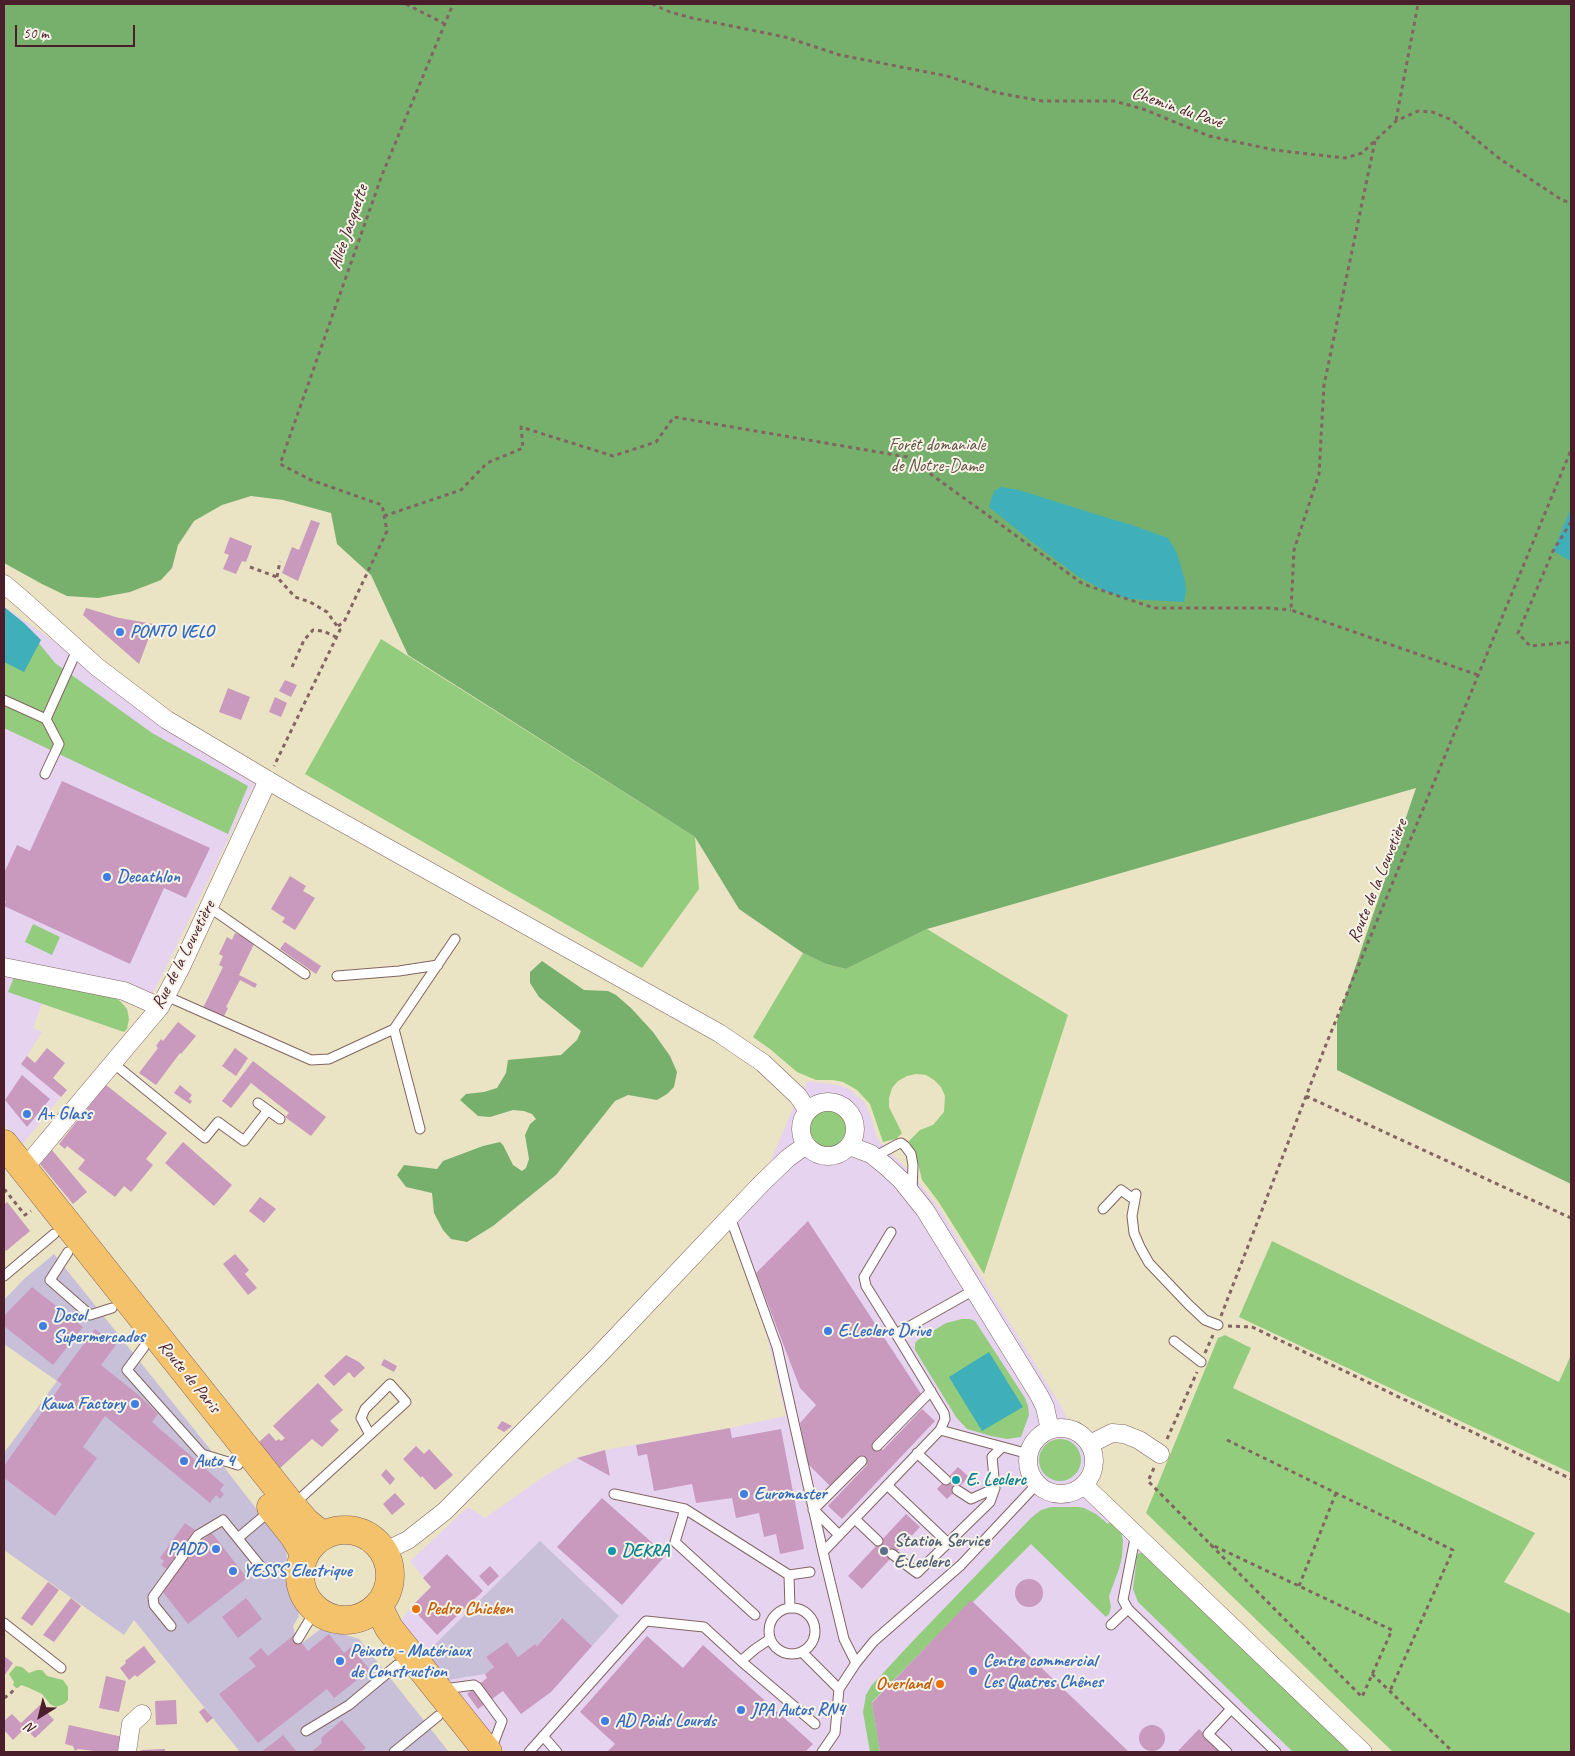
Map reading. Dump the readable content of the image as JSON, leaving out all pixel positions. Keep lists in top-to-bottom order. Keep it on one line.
{"streets":{"main road":["Route de Paris"],"street":["Rue de la Louvetière"],"path":["Chemin du Pavé","Allée Jacquette","Route de la Louvetière"]},"parks":["Forêt domaniale de Notre-Dame"],"places":["PONTO VELO","Decathlon","A+ Glass","Dosol Supermercados","E.Leclerc Drive","Kawa Factory","Auto 4","E. Leclerc","Euromaster","PADD","DEKRA","Station Service E.Leclerc","YESSS Electrique","Pedro Chicken","Peixoto - Matériaux de Construction","Centre commercial Les Quatres Chênes","Overland","JPA Autos RN4","AD Poids Lourds"],"scale_bar":"50 m","north":"bottom left"}
